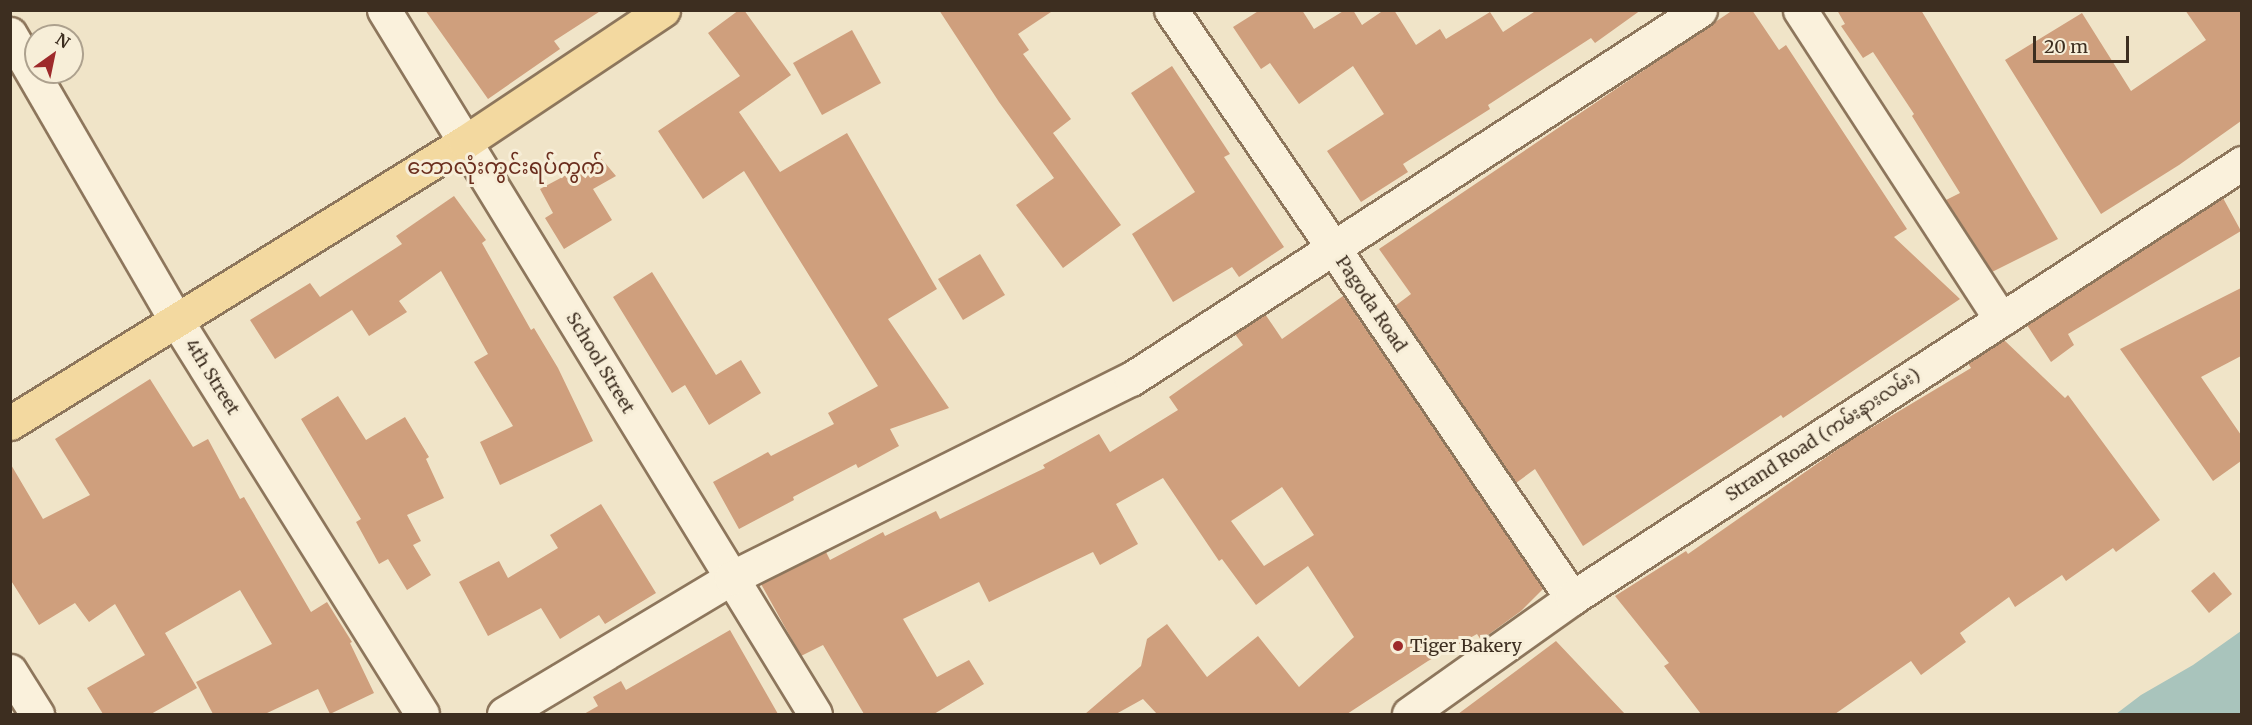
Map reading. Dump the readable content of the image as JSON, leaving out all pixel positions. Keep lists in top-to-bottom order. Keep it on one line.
{"streets":{"street":["Pagoda Road","School Street","4th Street","Strand Road (ကမ်းနားလမ်း)"]},"crossings":[["Pagoda Road","Strand Road (ကမ်းနားလမ်း)"]],"districts":["ဘောလုံးကွင်းရပ်ကွက်"],"places":["Tiger Bakery"],"scale_bar":"20 m","north":"top right"}
